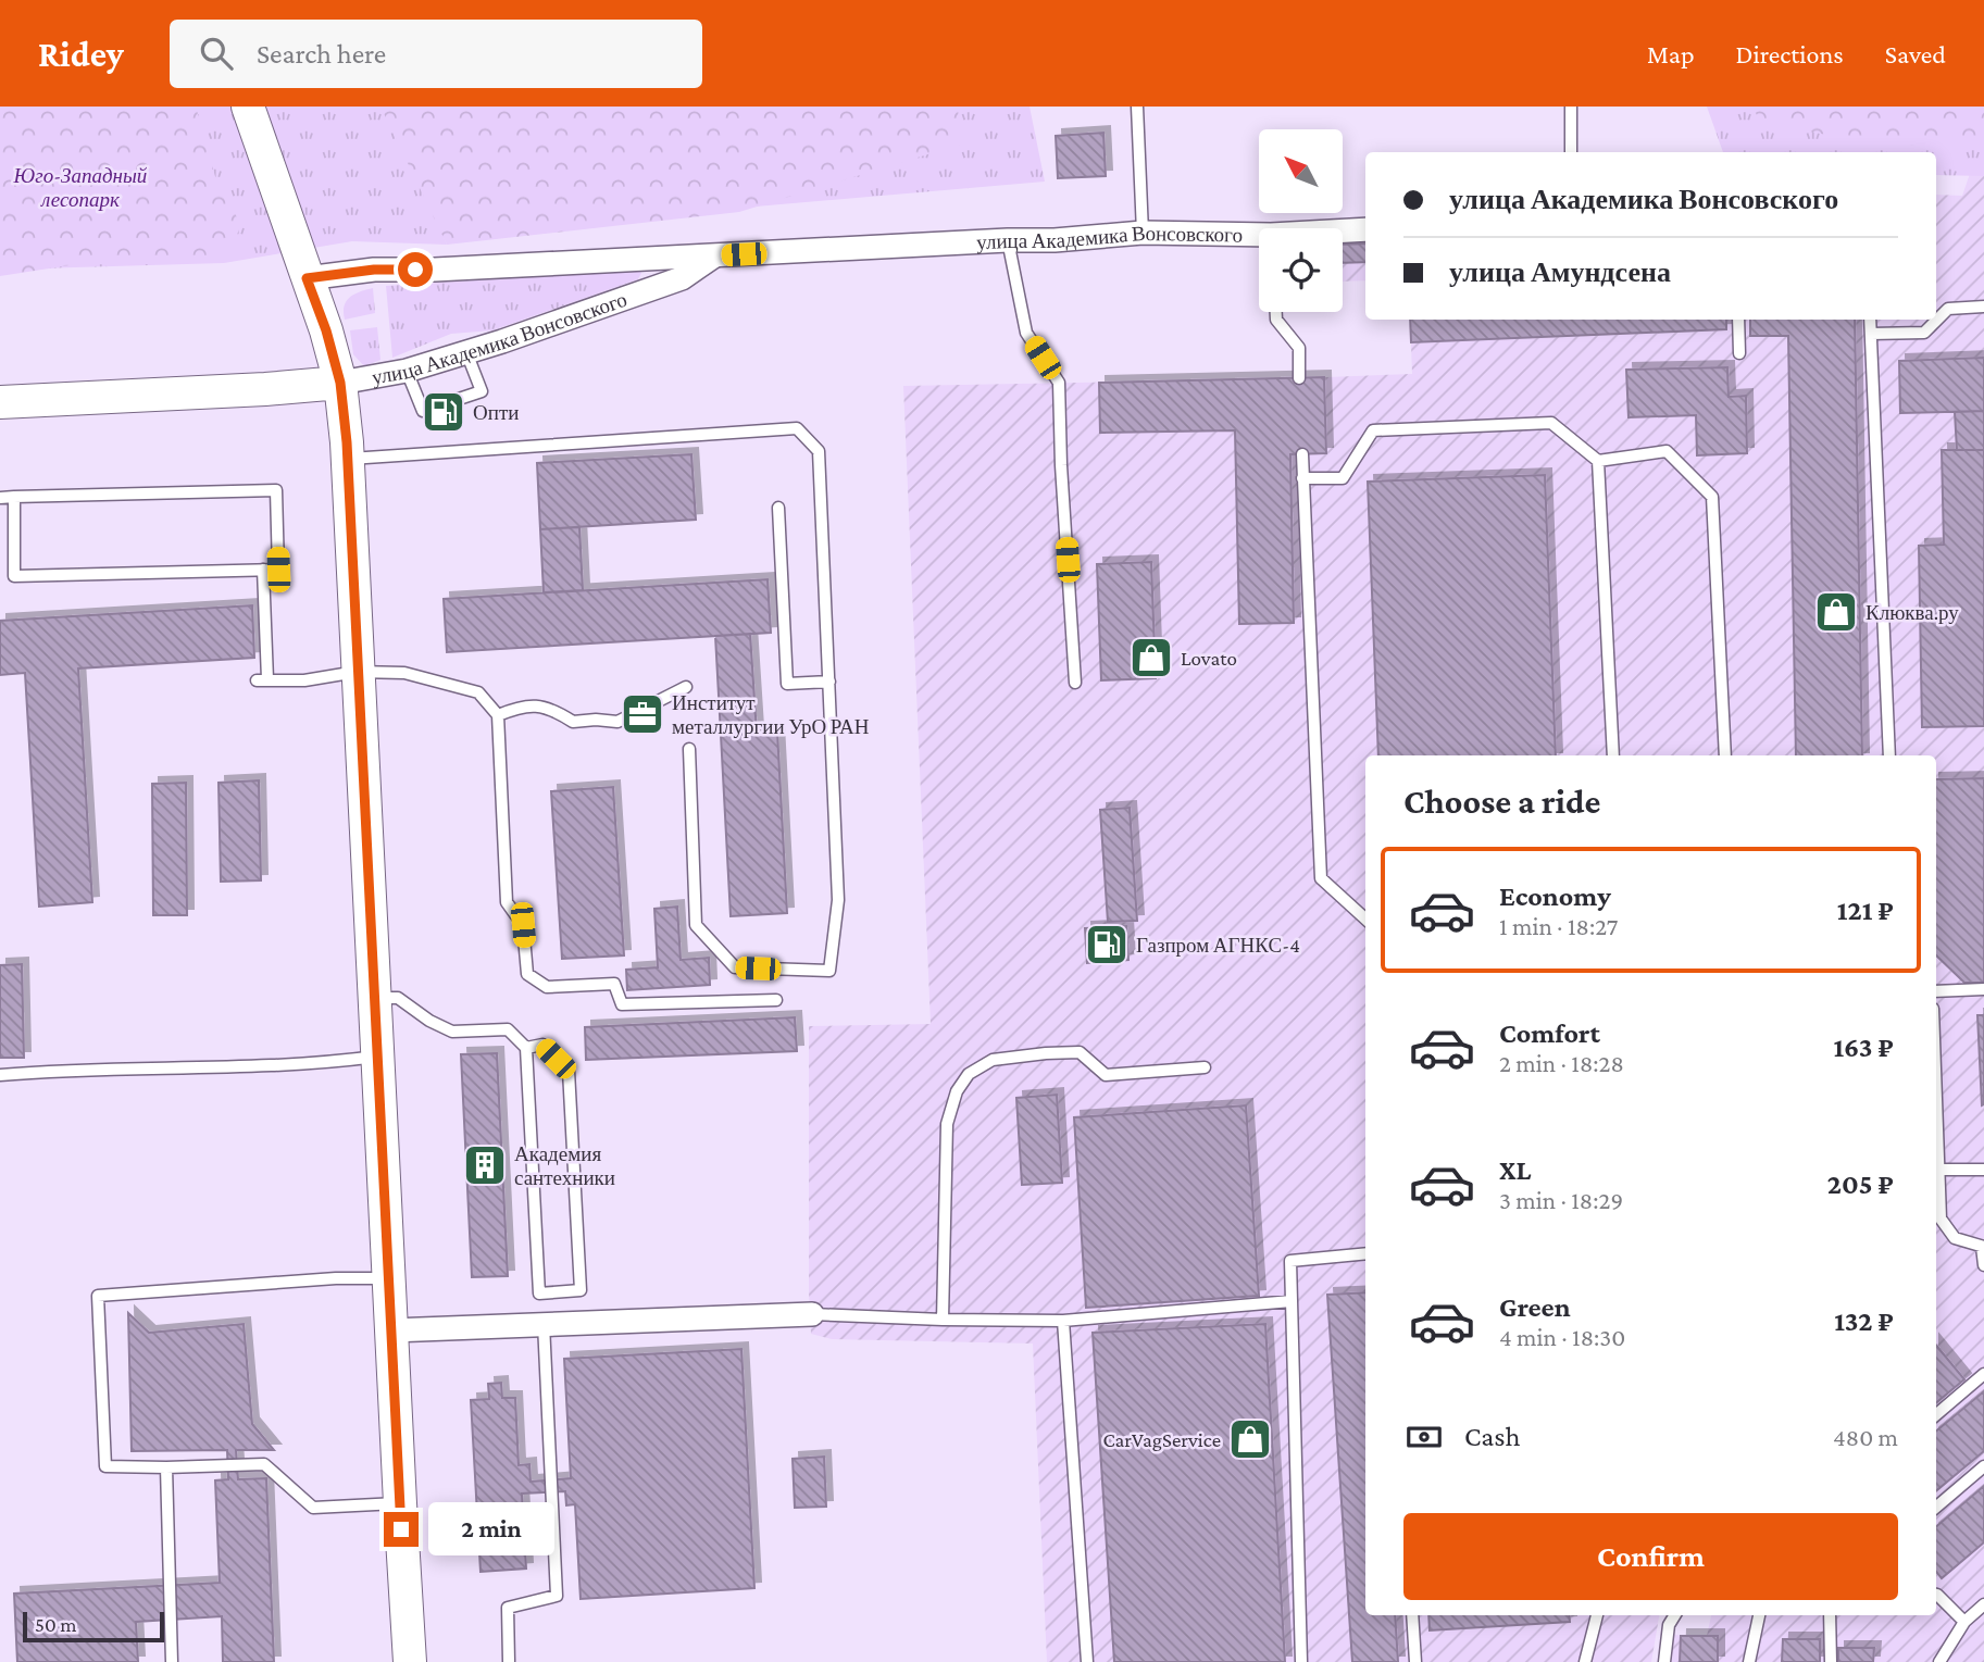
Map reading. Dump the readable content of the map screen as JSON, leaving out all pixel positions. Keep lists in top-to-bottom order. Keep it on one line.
{"streets":{"main road":["улица Академика Вонсовского"]},"parks":["Юго-Западный лесопарк"],"places":{"fuel station":["Опти","Газпром АГНКС-4"],"shop":["Клюква.ру","Lovato","CarVagService"],"office":["Институт металлургии УрО РАН"],"building":["Академия сантехники"]},"scale_bar":"50 m","north":"top left","page":{"header":"Ridey","search":"Search here","nav":["Map","Directions","Saved"],"banner":["улица Академика Вонсовского","улица Амундсена"],"heading":"Choose a ride","list":[{"name":"Economy","note":"1 min · 18:27","value":"121 ₽"},{"name":"Comfort","note":"2 min · 18:28","value":"163 ₽"},{"name":"XL","note":"3 min · 18:29","value":"205 ₽"},{"name":"Green","note":"4 min · 18:30","value":"132 ₽"}],"pay":["Cash","480 m"],"buttons":"Confirm","bubble":"2 min","scale":"50 m"}}
